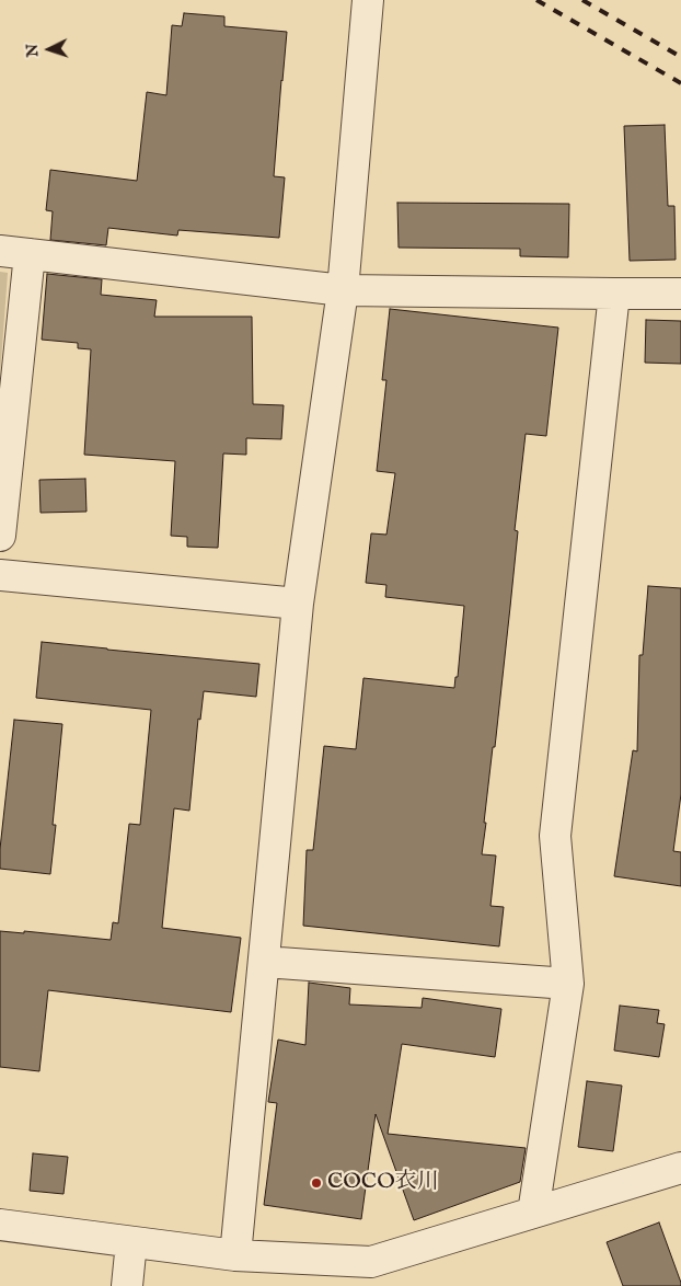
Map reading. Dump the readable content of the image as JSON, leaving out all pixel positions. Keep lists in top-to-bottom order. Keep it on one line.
{"places":["COCO衣川"],"north":"left"}
